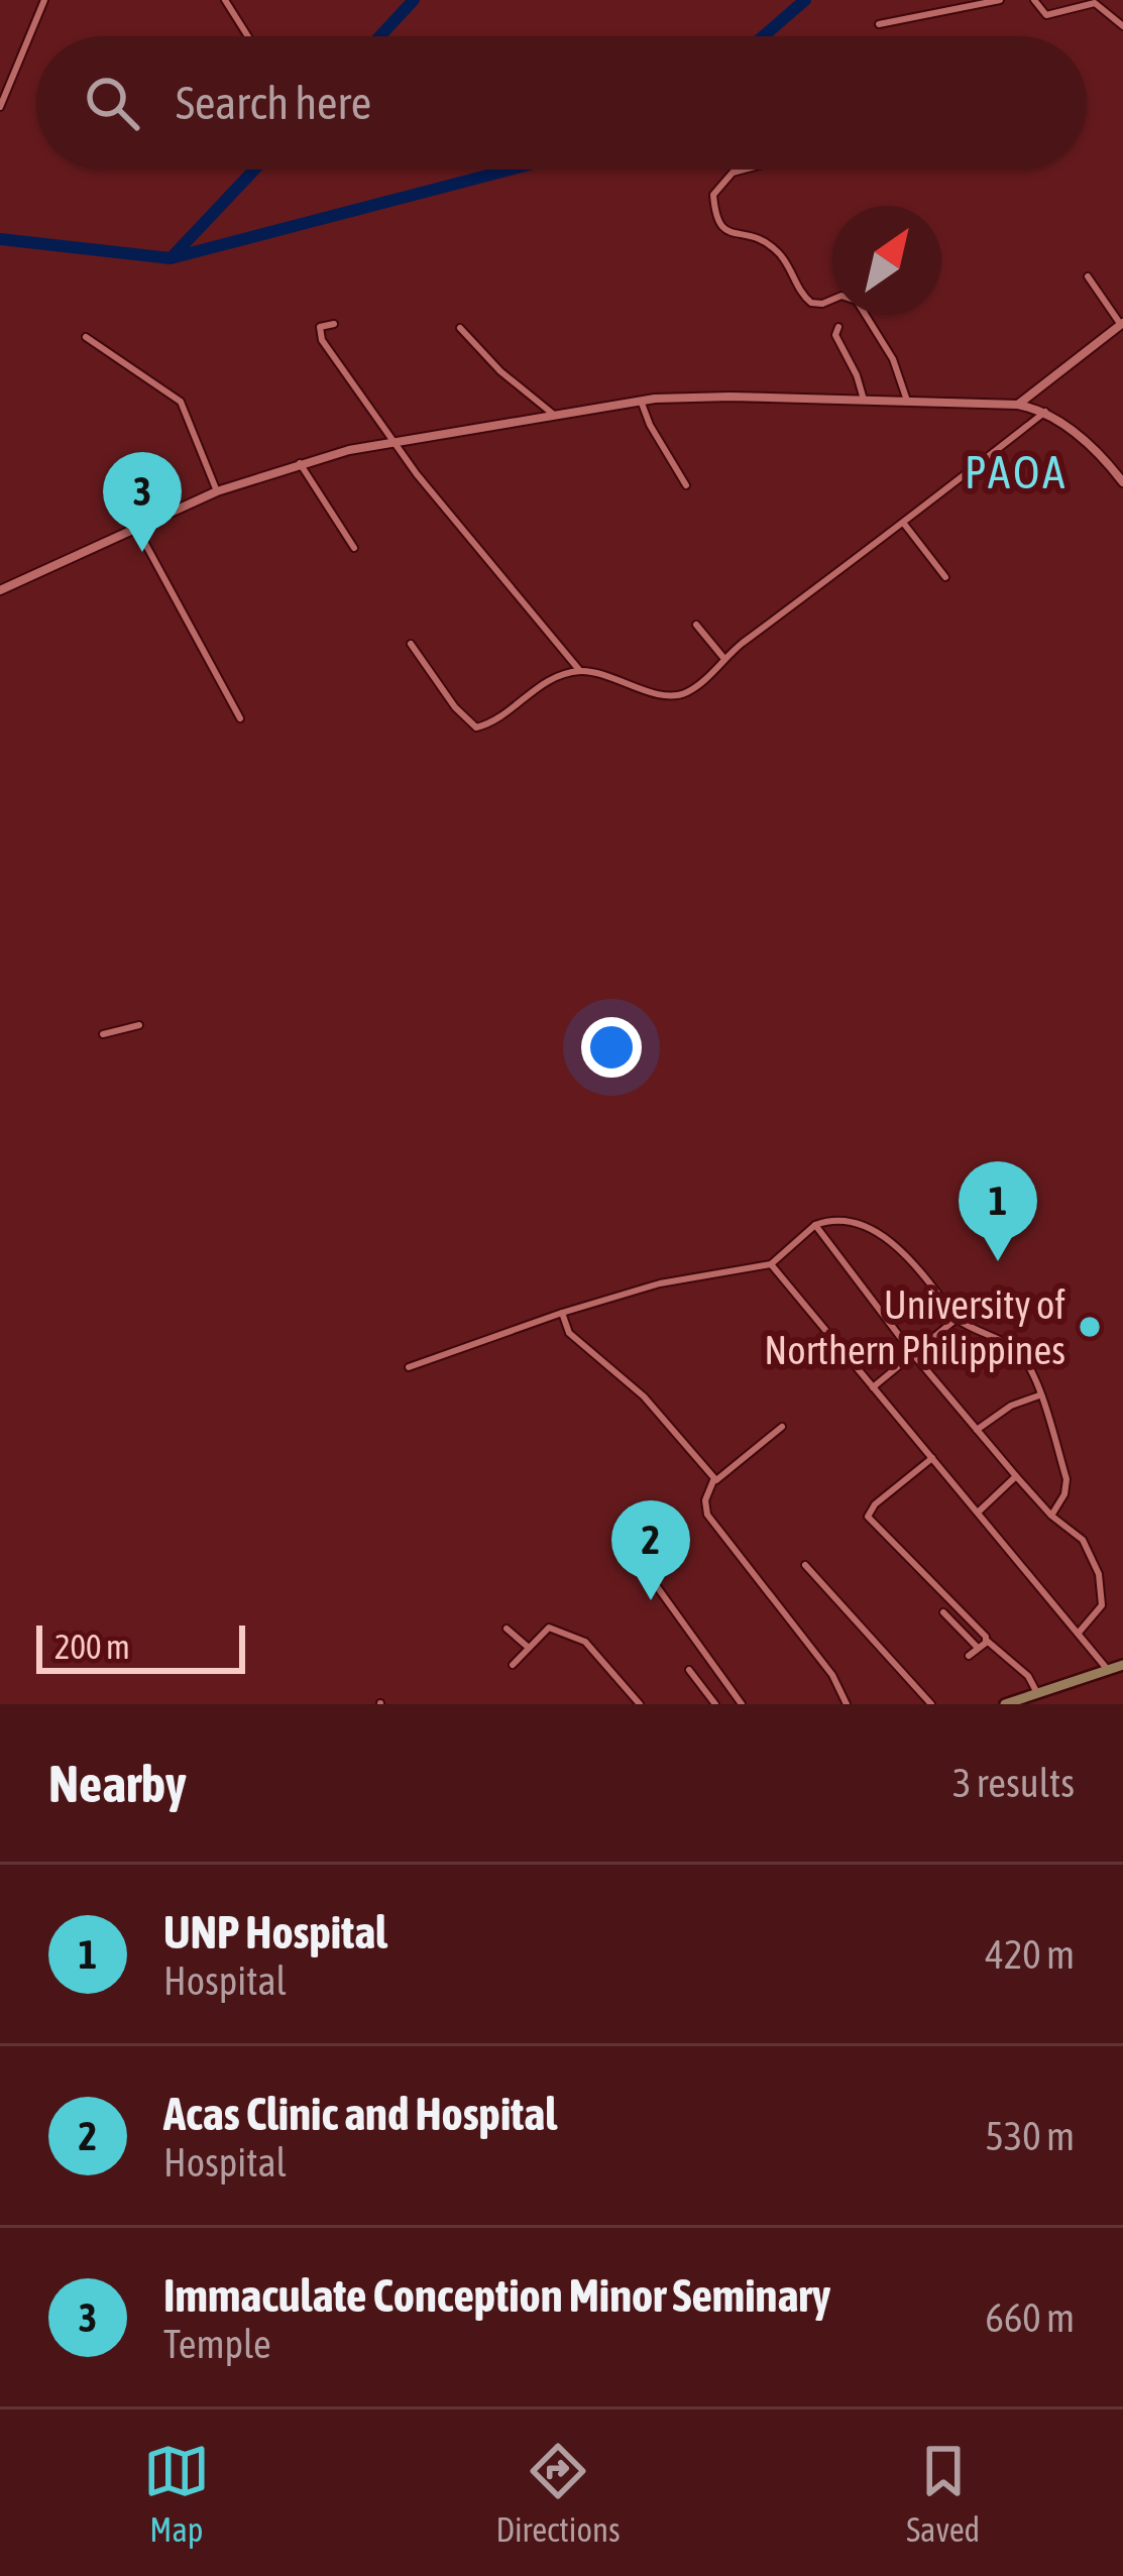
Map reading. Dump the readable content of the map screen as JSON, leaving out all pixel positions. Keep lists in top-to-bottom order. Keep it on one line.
{"districts":["PAOA"],"places":["University of Northern Philippines"],"scale_bar":"200 m","north":"top right","page":{"search":"Search here","pins":["3","1","2"],"scale":"200 m","heading":["Nearby","3 results"],"list":[{"mark":"1","name":"UNP Hospital","note":"Hospital","value":"420 m"},{"mark":"2","name":"Acas Clinic and Hospital","note":"Hospital","value":"530 m"},{"mark":"3","name":"Immaculate Conception Minor Seminary","note":"Temple","value":"660 m"}],"nav":["Map","Directions","Saved"]}}
